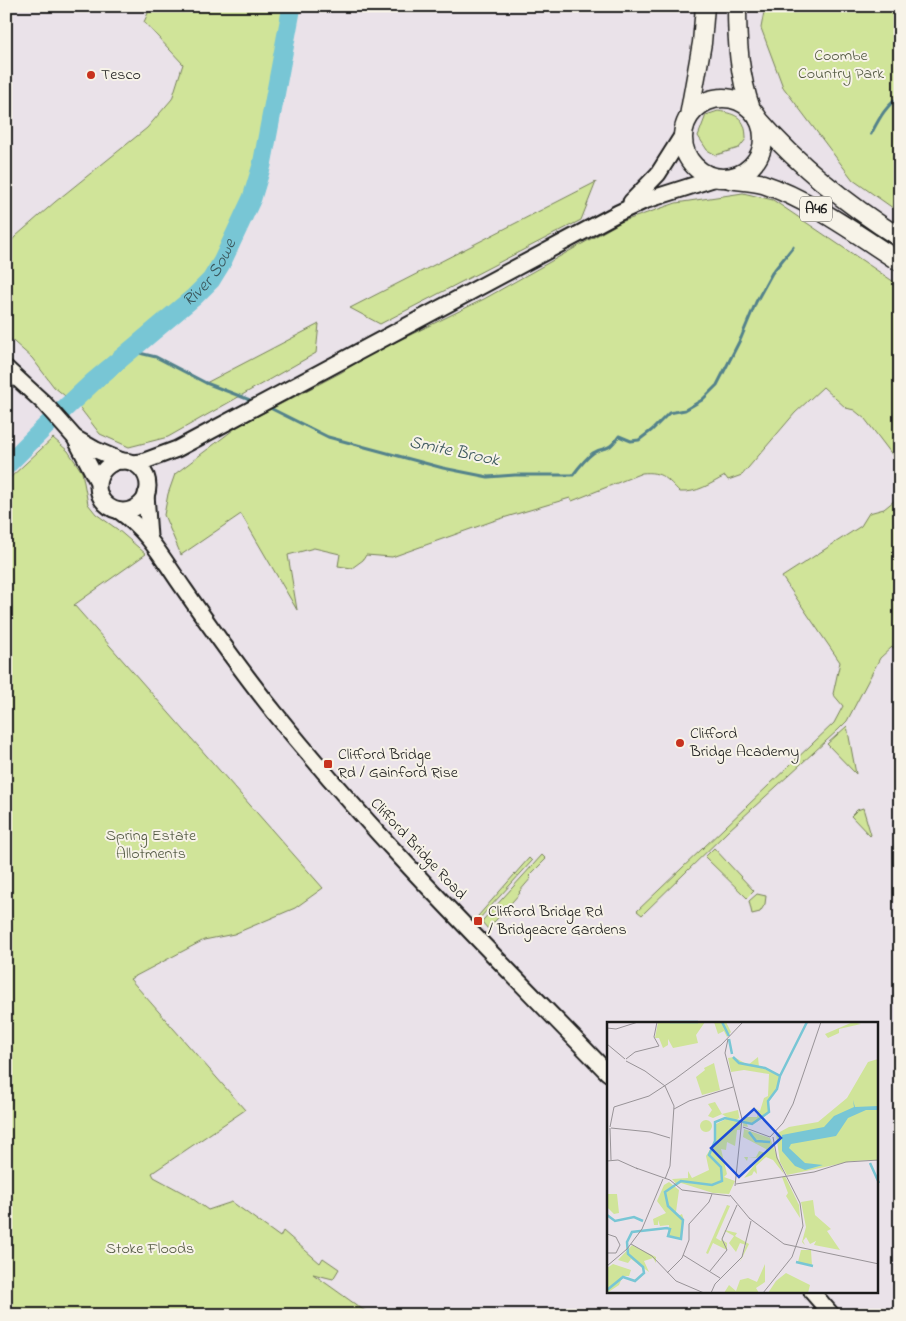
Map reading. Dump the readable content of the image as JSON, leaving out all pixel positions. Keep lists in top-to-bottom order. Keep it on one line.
{"streets":{"highway":["A46"],"main road":["Clifford Bridge Road"]},"water":["River Sowe","Smite Brook"],"parks":["Coombe Country Park","Spring Estate Allotments","Stoke Floods"],"places":{"other":["Tesco","Clifford Bridge Academy"],"transit":["Clifford Bridge Rd / Gainford Rise","Clifford Bridge Rd / Bridgeacre Gardens"]}}
